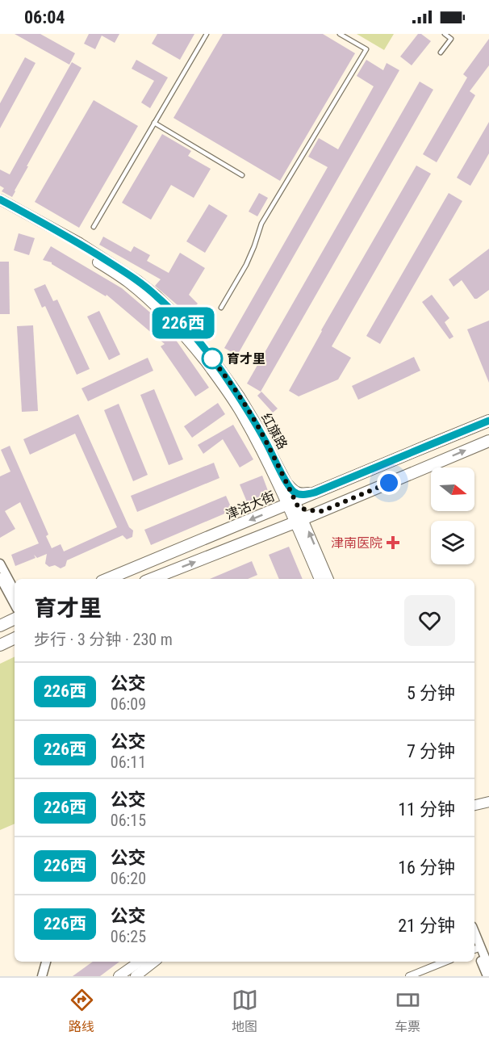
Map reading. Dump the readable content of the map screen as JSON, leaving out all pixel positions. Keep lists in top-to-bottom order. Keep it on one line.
{"streets":{"main road":["红旗路","津沽大街"]},"crossings":[["红旗路","津沽大街"]],"places":{"other":["育才里"],"health":["津南医院"]},"lines":["bus line 226西"],"north":"right","page":{"status":"06:04","on_map":"226西","heading":["育才里","步行 · 3 分钟 · 230 m"],"list":[{"mark":"226西","name":"公交","note":"06:09","value":"5 分钟"},{"mark":"226西","name":"公交","note":"06:11","value":"7 分钟"},{"mark":"226西","name":"公交","note":"06:15","value":"11 分钟"},{"mark":"226西","name":"公交","note":"06:20","value":"16 分钟"},{"mark":"226西","name":"公交","note":"06:25","value":"21 分钟"}],"tabs":["路线","地图","车票"]}}
